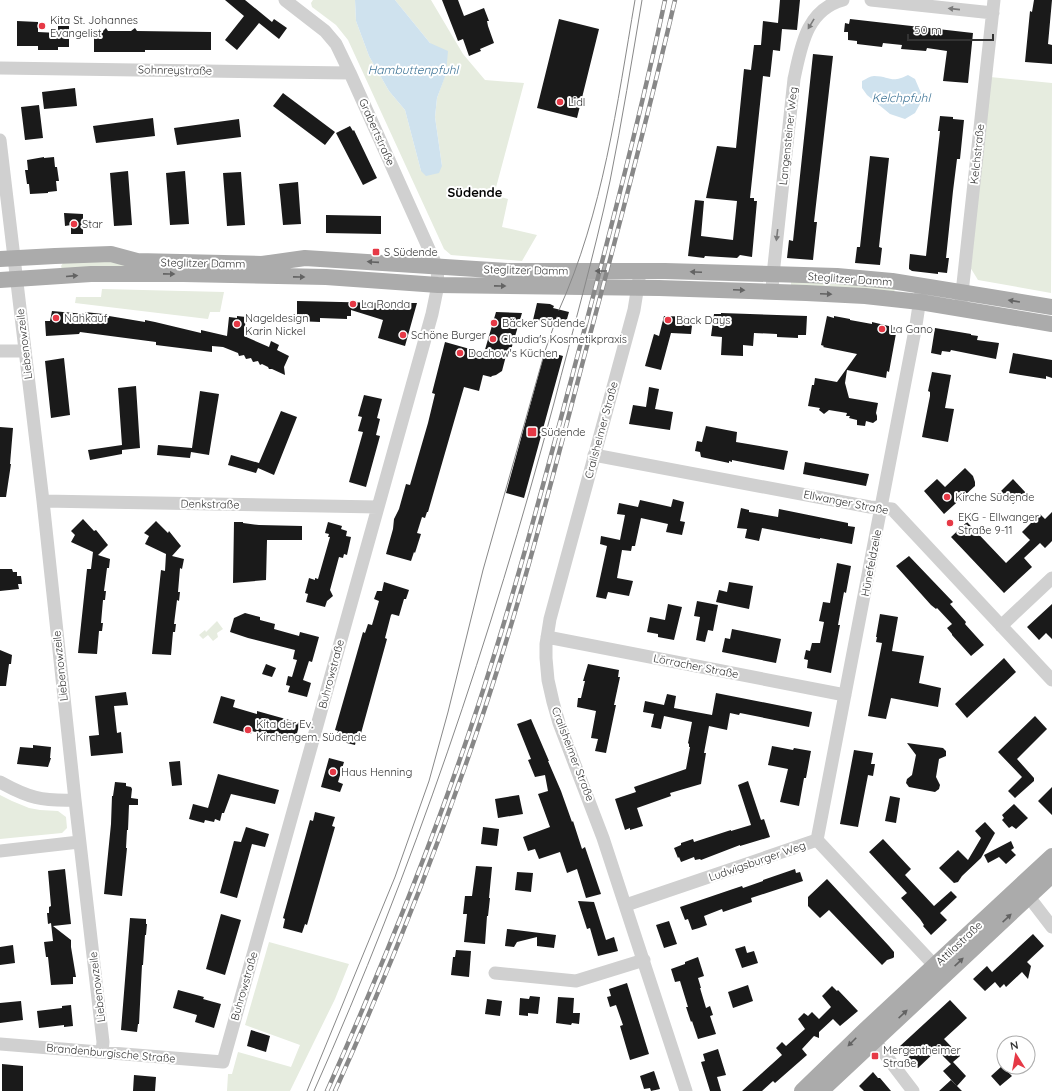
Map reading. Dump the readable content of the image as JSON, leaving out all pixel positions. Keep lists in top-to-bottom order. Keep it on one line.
{"streets":{"main road":["Steglitzer Damm","Attilastraße"],"street":["Sohnreystraße","Grabertstraße","Langensteiner Weg","Kelchstraße","Liebenowzeile","Crailsheimer Straße","Ellwanger Straße","Denkstraße","Hünefeldzeile","Lörracher Straße","Buhrowstraße","Ludwigsburger Weg","Brandenburgische Straße"]},"crossings":[["Sohnreystraße","Grabertstraße"],["Grabertstraße","Steglitzer Damm"],["Grabertstraße","Buhrowstraße"],["Langensteiner Weg","Steglitzer Damm"],["Kelchstraße","Steglitzer Damm"],["Steglitzer Damm","Liebenowzeile"],["Steglitzer Damm","Crailsheimer Straße"],["Steglitzer Damm","Hünefeldzeile"],["Steglitzer Damm","Buhrowstraße"],["Liebenowzeile","Denkstraße"],["Liebenowzeile","Brandenburgische Straße"],["Crailsheimer Straße","Ellwanger Straße"],["Crailsheimer Straße","Lörracher Straße"],["Crailsheimer Straße","Ludwigsburger Weg"],["Ellwanger Straße","Hünefeldzeile"],["Denkstraße","Buhrowstraße"],["Hünefeldzeile","Lörracher Straße"],["Hünefeldzeile","Ludwigsburger Weg"],["Buhrowstraße","Brandenburgische Straße"],["Ludwigsburger Weg","Attilastraße"]],"one_way":["Langensteiner Weg"],"districts":["Südende"],"water":["Hambuttenpfuhl","Kelchpfuhl"],"places":{"other":["Kita St. Johannes Evangelist","Lidl","Star","La Ronda","Nahkauf","Back Days","Bäcker Südende","Nageldesign Karin Nickel","La Gano","Schöne Burger","Claudia's Kosmetikpraxis","Dochow's Küchen","Kirche Südende","EKG - Ellwanger Straße 9-11","Kita der Ev. Kirchengem. Südende","Haus Henning"],"transit":["S Südende","Südende","Mergentheimer Straße"]},"scale_bar":"50 m","north":"top"}
